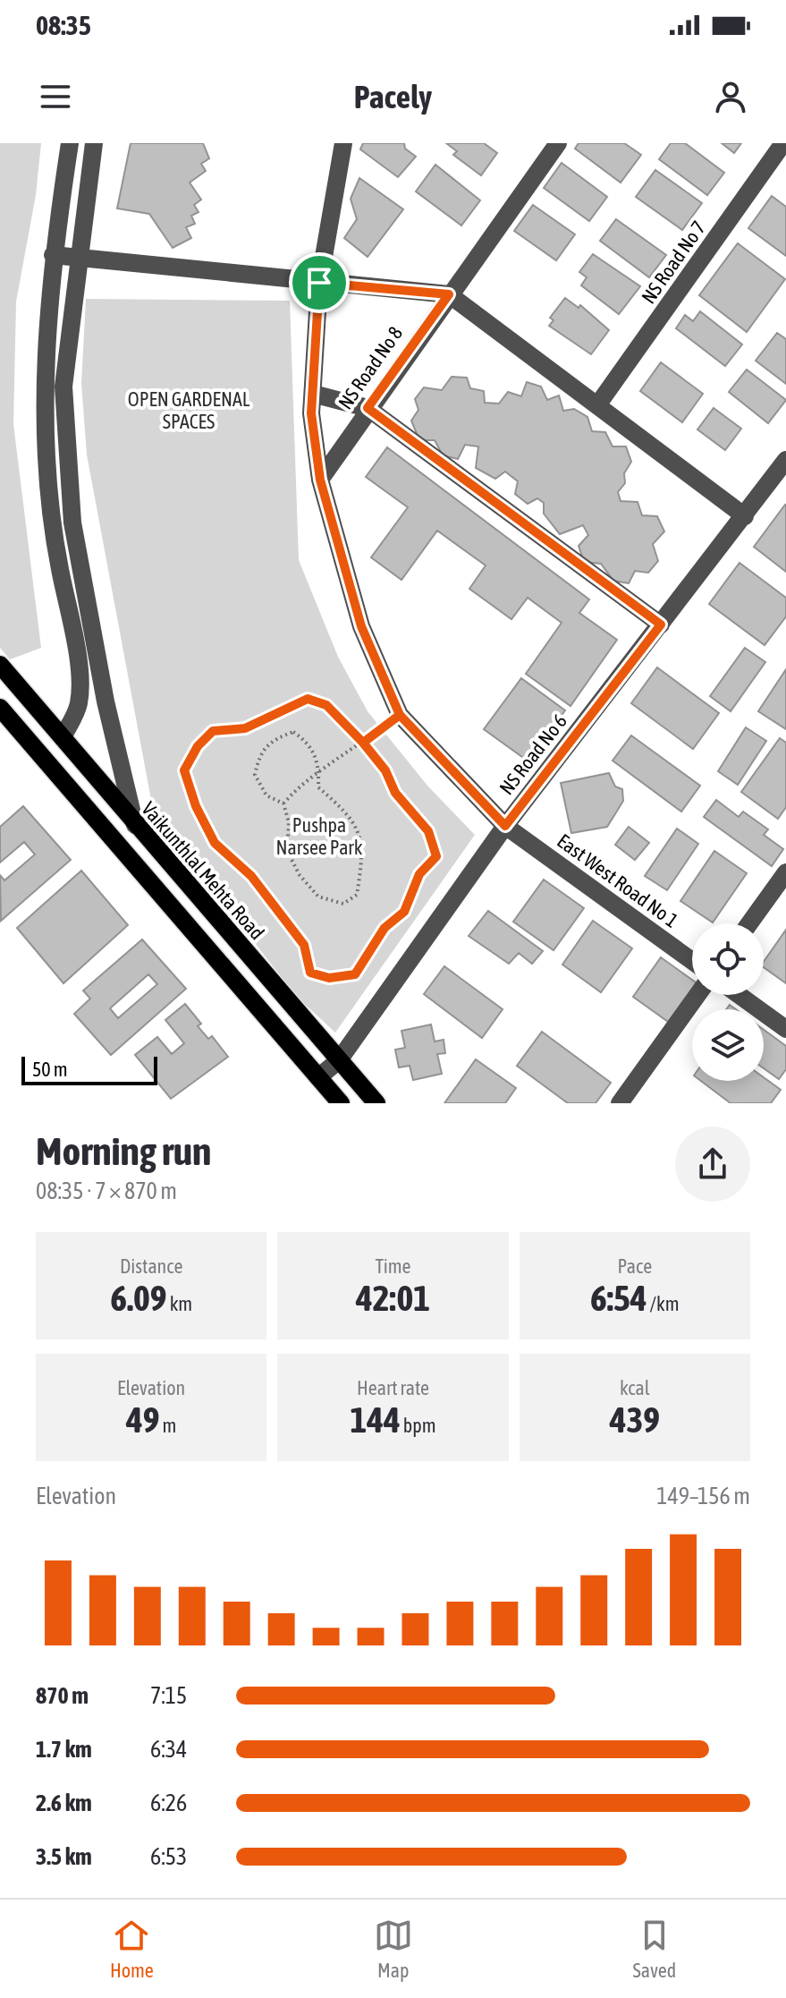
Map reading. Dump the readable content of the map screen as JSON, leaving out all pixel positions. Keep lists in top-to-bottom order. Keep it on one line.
{"streets":{"main road":["Vaikunthlal Mehta Road"],"street":["NS Road No 7","NS Road No 8","NS Road No 6","East West Road No 1"]},"crossings":[["NS Road No 6","Vaikunthlal Mehta Road"],["NS Road No 6","East West Road No 1"]],"parks":["OPEN GARDENAL SPACES","Pushpa Narsee Park"],"scale_bar":"50 m","page":{"status":"08:35","header":"Pacely","scale":"50 m","heading":["Morning run","08:35 · 7 × 870 m"],"stats":[["Distance","6.09 km"],["Time","42:01"],["Pace","6:54 /km"],["Elevation","49 m"],["Heart rate","144 bpm"],["kcal","439"]],"chart":["Elevation","149–156 m"],"list":[{"name":"870 m","note":"7:15"},{"name":"1.7 km","note":"6:34"},{"name":"2.6 km","note":"6:26"},{"name":"3.5 km","note":"6:53"}],"tabs":["Home","Map","Saved"]}}
